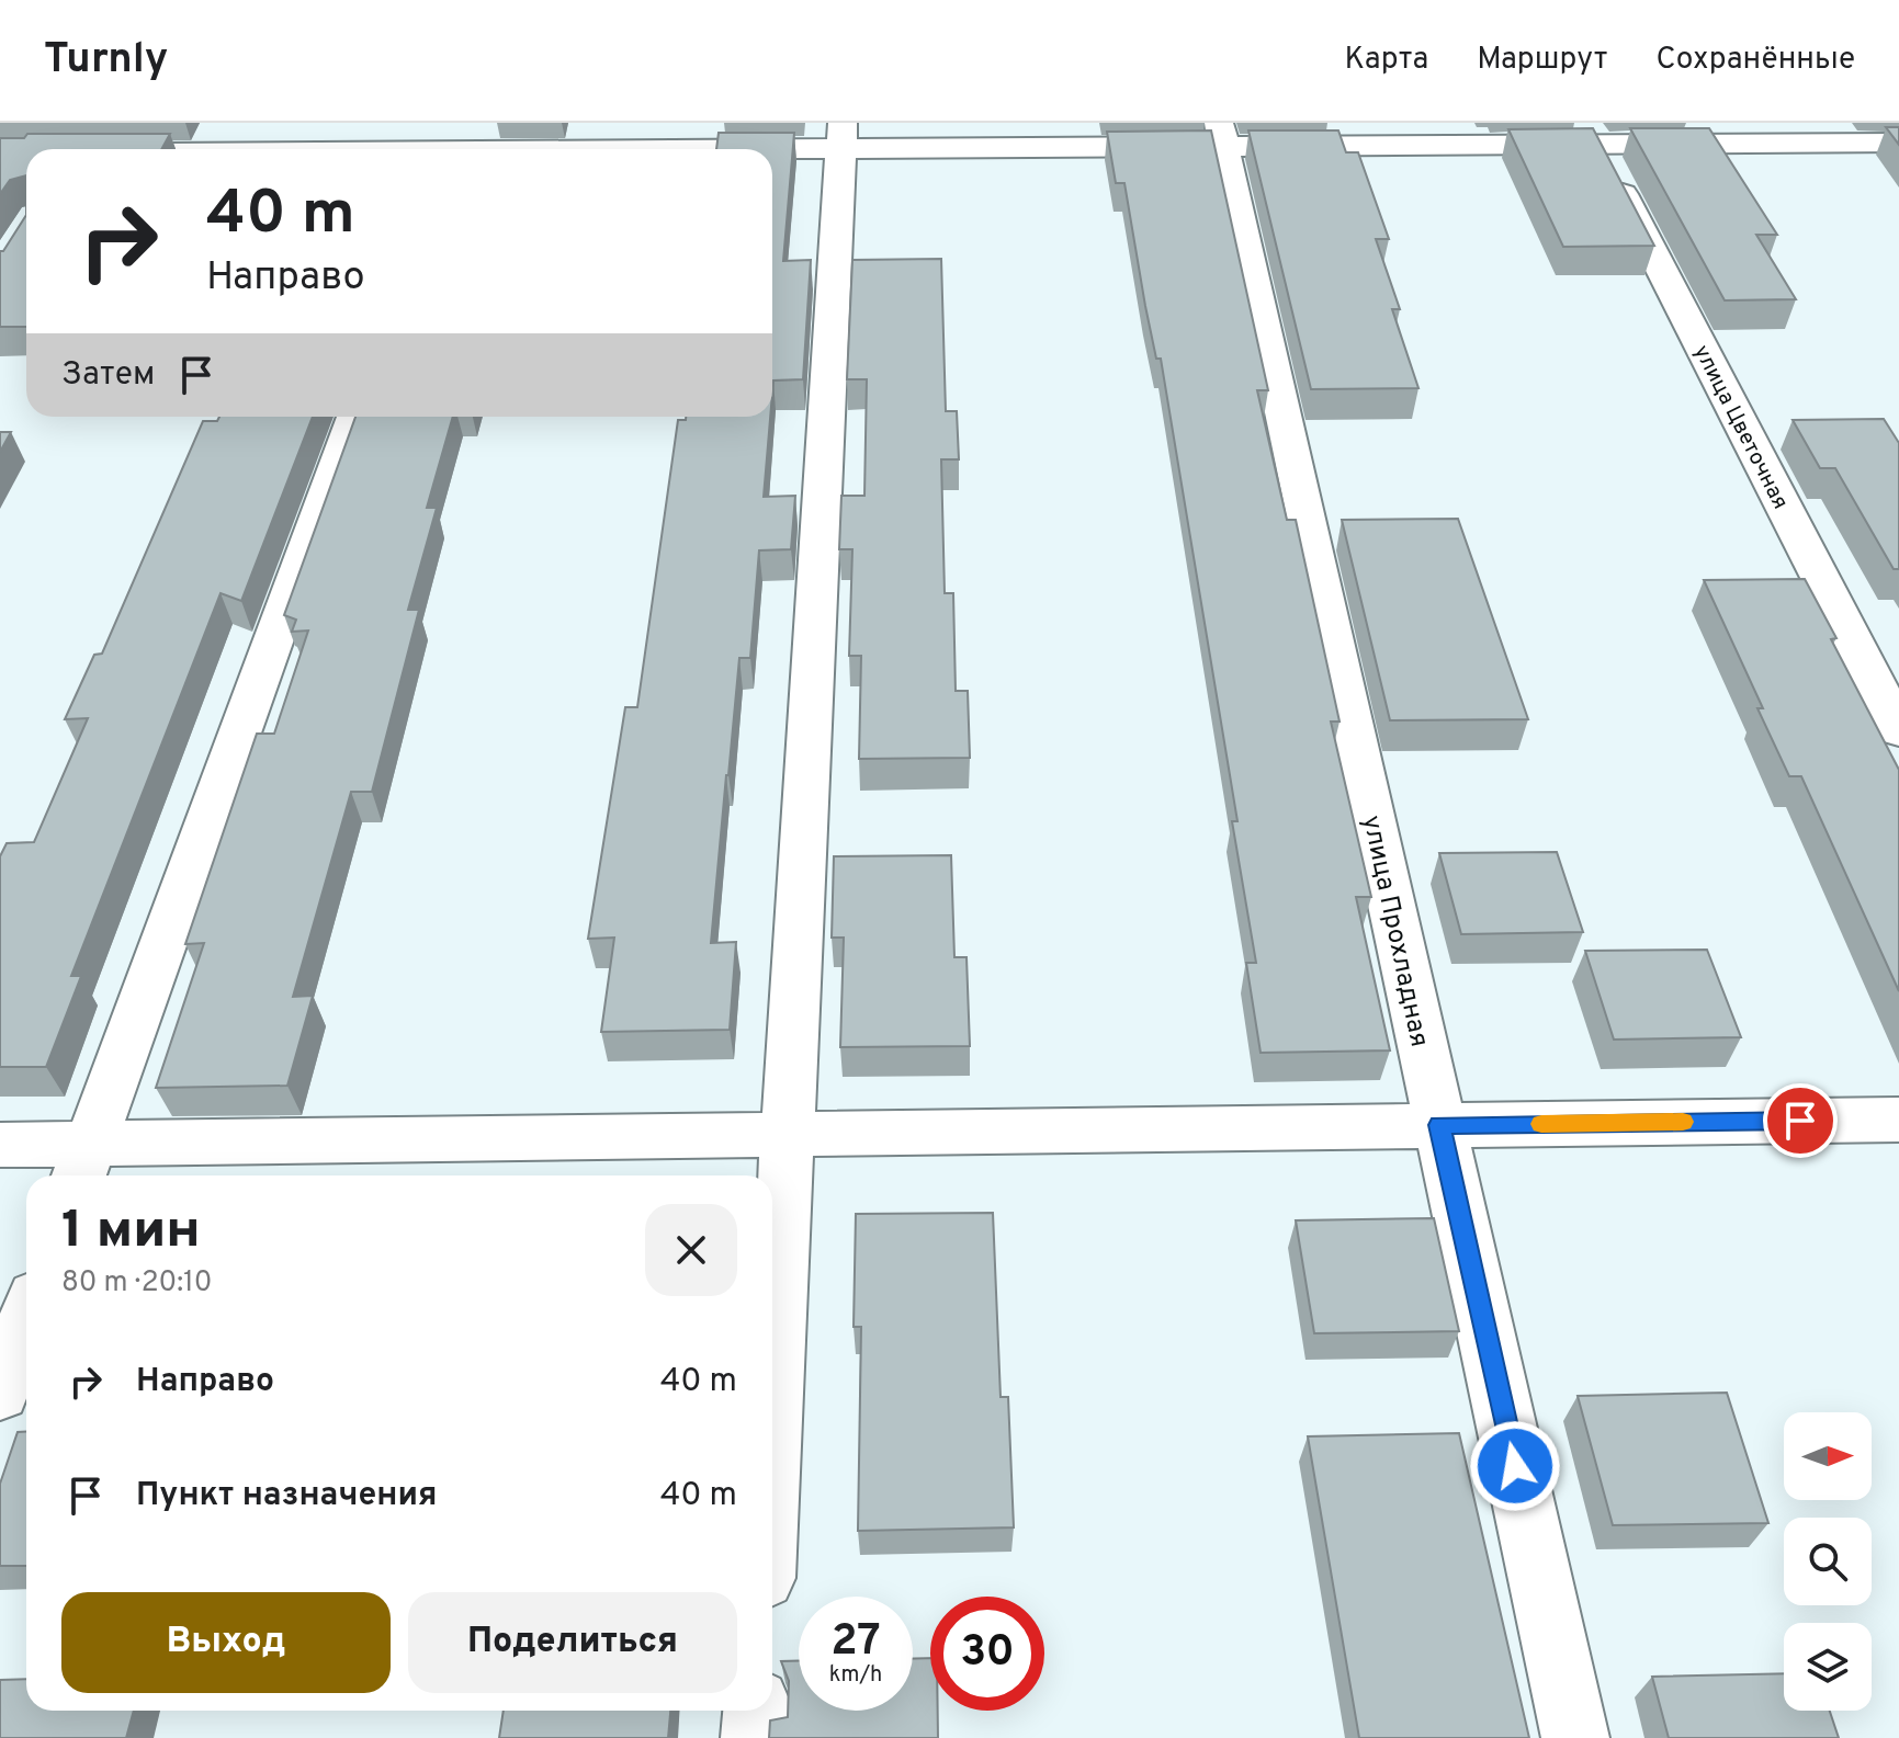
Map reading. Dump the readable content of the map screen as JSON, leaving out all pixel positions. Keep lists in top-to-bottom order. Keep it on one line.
{"streets":{"street":["улица Цветочная","улица Прохладная"]},"north":"right","page":{"header":"Turnly","nav":["Карта","Маршрут","Сохранённые"],"turn":["40 m","Направо"],"then":"Затем","heading":["1 мин","80 m · 20:10"],"list":[{"name":"Направо","value":"40 m"},{"name":"Пункт назначения","value":"40 m"}],"buttons":["Выход","Поделиться"],"speed":"27 km/h","limit":"30"}}
